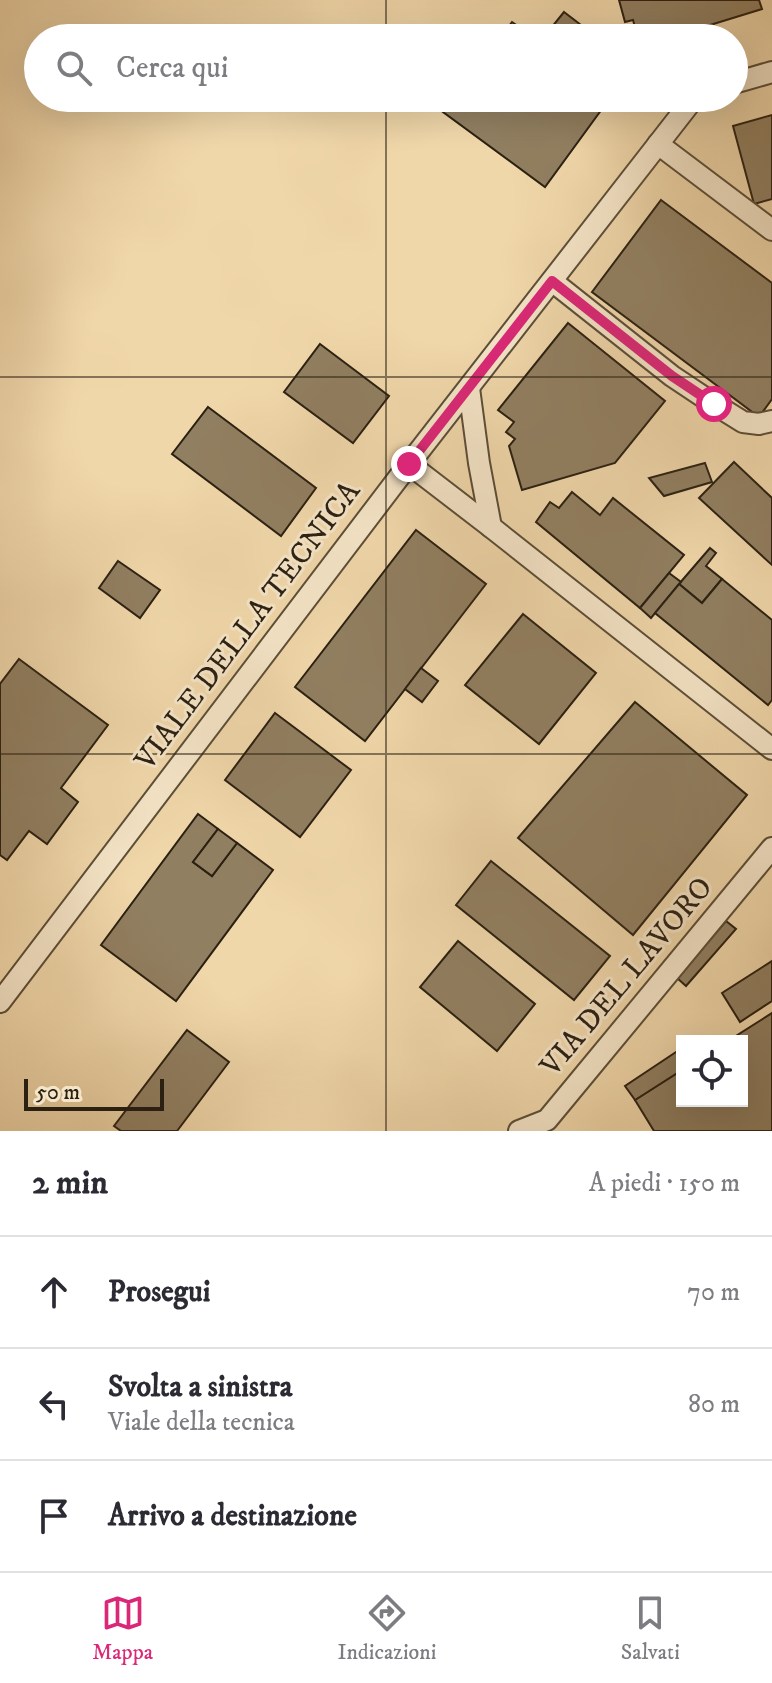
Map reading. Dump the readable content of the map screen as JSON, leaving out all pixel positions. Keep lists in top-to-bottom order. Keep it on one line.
{"streets":{"street":["VIALE DELLA TECNICA","VIA DEL LAVORO"]},"scale_bar":"50 m","page":{"search":"Cerca qui","scale":"50 m","heading":["2 min","A piedi · 150 m"],"list":[["Prosegui","70 m"],["Svolta a sinistra","Viale della tecnica","80 m"],"Arrivo a destinazione"],"nav":["Mappa","Indicazioni","Salvati"]}}
